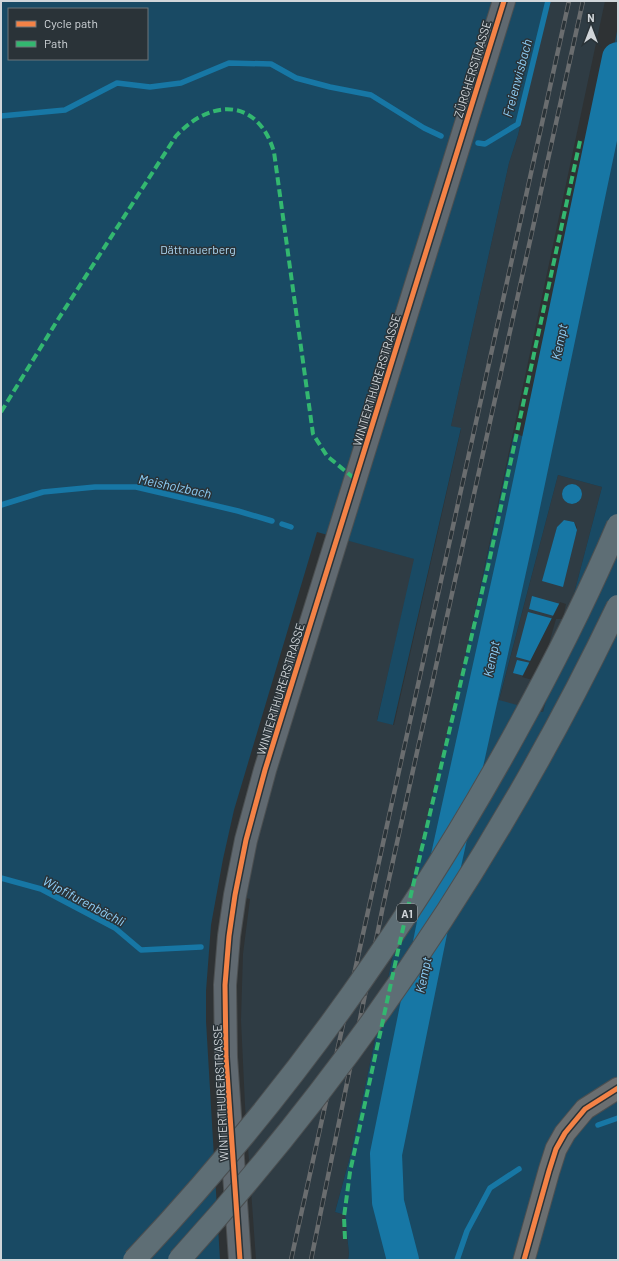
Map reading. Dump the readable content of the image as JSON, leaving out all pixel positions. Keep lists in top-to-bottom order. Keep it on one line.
{"streets":{"highway":["A1"],"main road":["ZÜRCHERSTRASSE","WINTERTHURERSTRASSE"]},"crossings":[["ZÜRCHERSTRASSE","WINTERTHURERSTRASSE"]],"water":["Freienwisbach","Kempt","Meisholzbach","Wipfifurenbächli"],"parks":["Dättnauerberg"],"legend":["Cycle path","Path"],"north":"top"}
